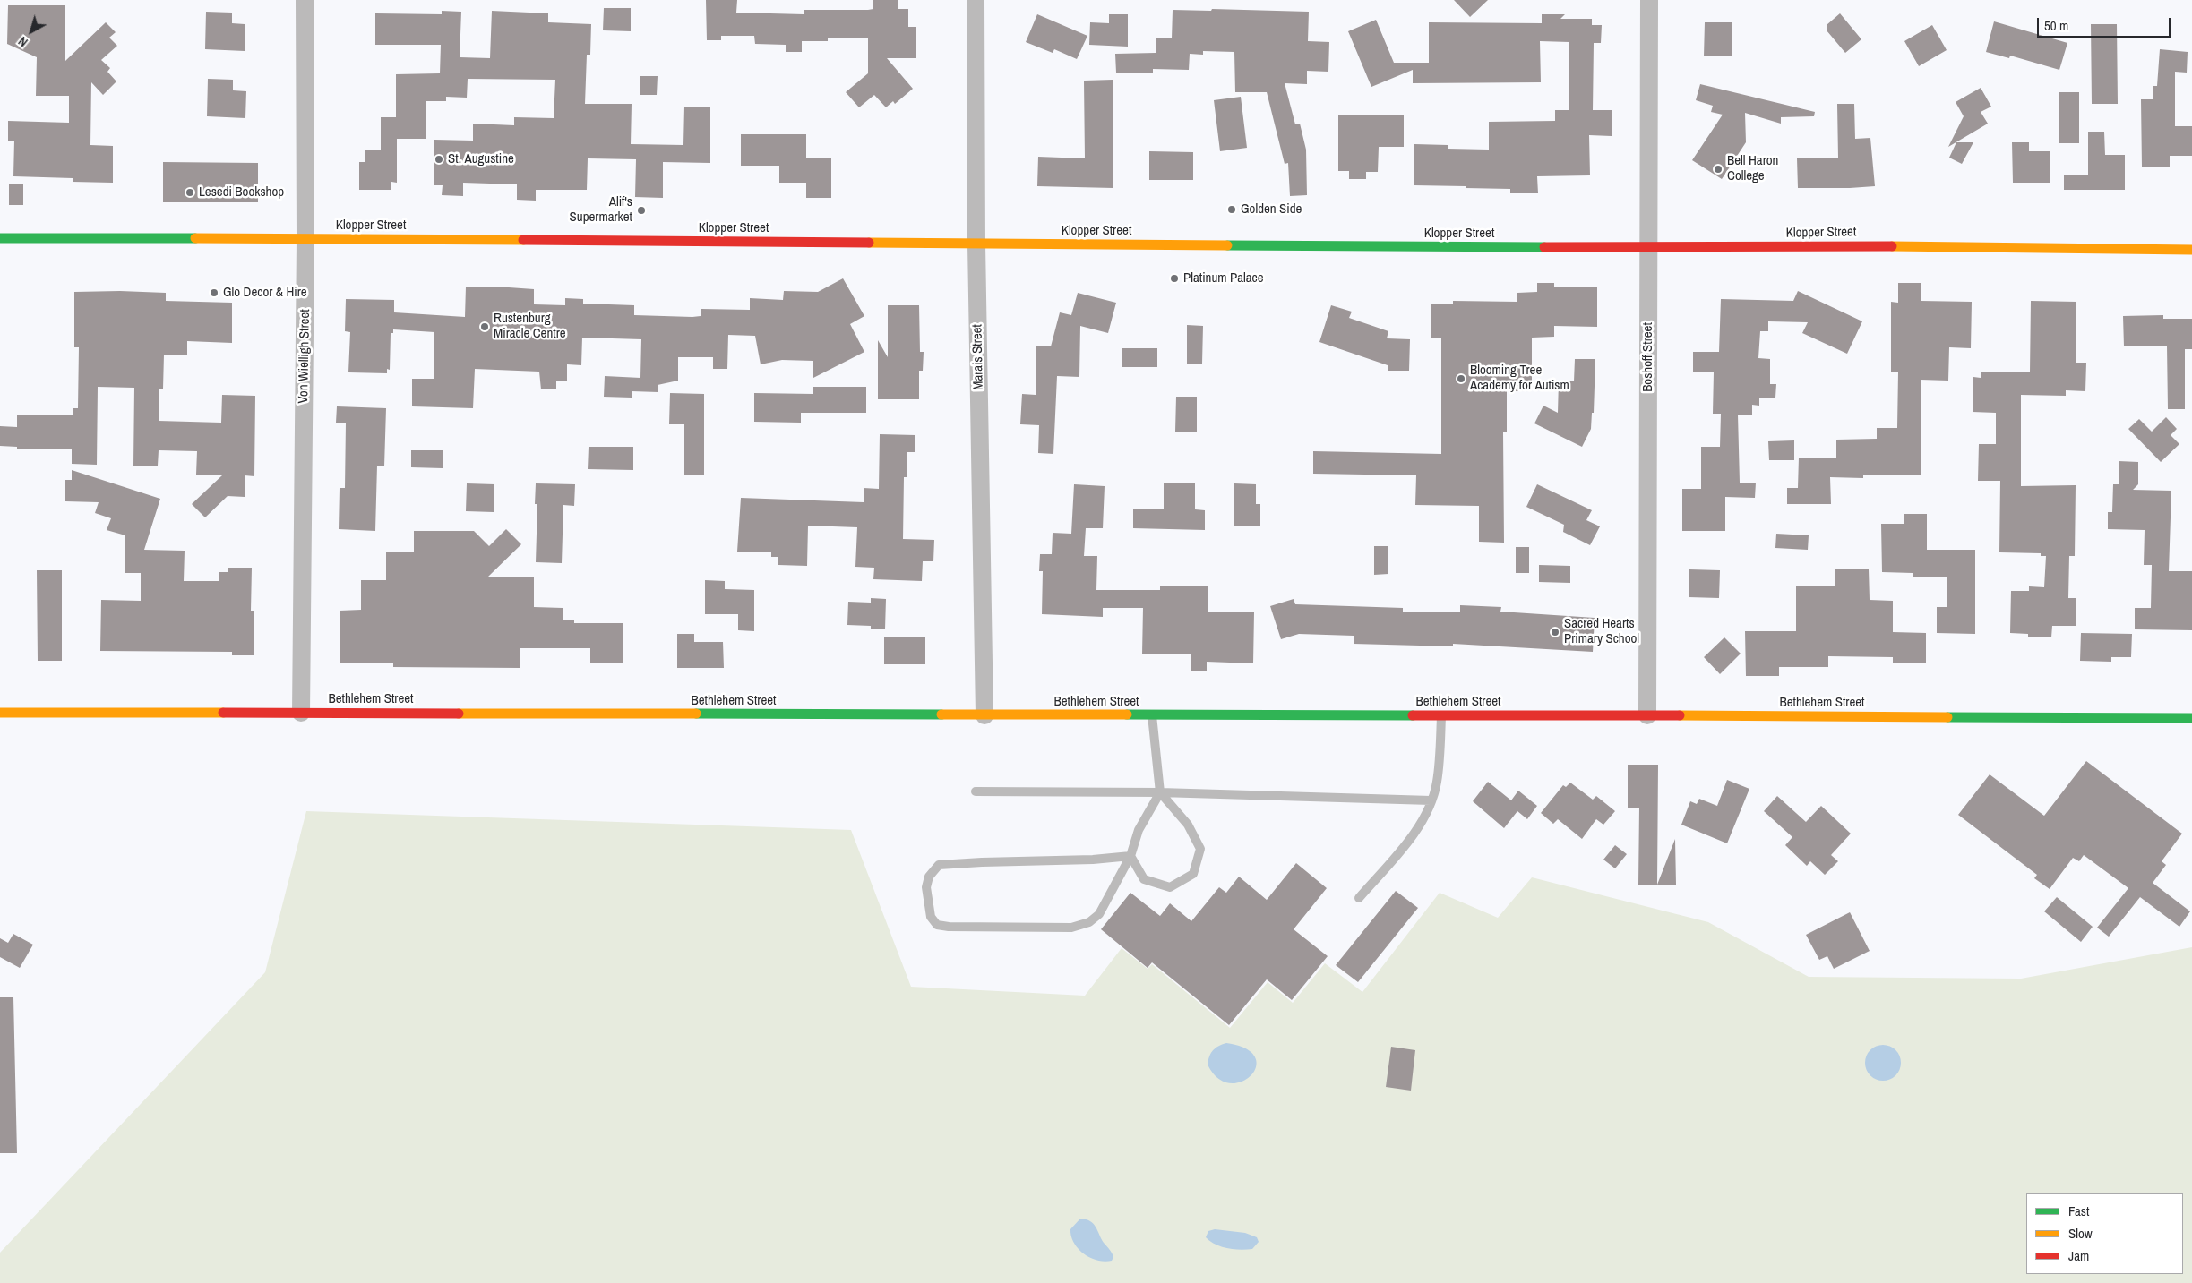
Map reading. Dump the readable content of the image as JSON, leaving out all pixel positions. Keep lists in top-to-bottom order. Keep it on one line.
{"streets":{"main road":["Klopper Street","Bethlehem Street"],"street":["Von Wielligh Street","Marais Street","Boshoff Street"]},"crossings":[["Klopper Street","Von Wielligh Street"],["Klopper Street","Marais Street"],["Klopper Street","Boshoff Street"],["Von Wielligh Street","Bethlehem Street"],["Marais Street","Bethlehem Street"],["Boshoff Street","Bethlehem Street"]],"places":["St. Augustine","Bell Haron College","Lesedi Bookshop","Golden Side","Alif's Supermarket","Platinum Palace","Glo Decor & Hire","Rustenburg Miracle Centre","Blooming Tree Academy for Autism","Sacred Hearts Primary School"],"legend":["Fast","Slow","Jam"],"scale_bar":"50 m","north":"bottom left"}
